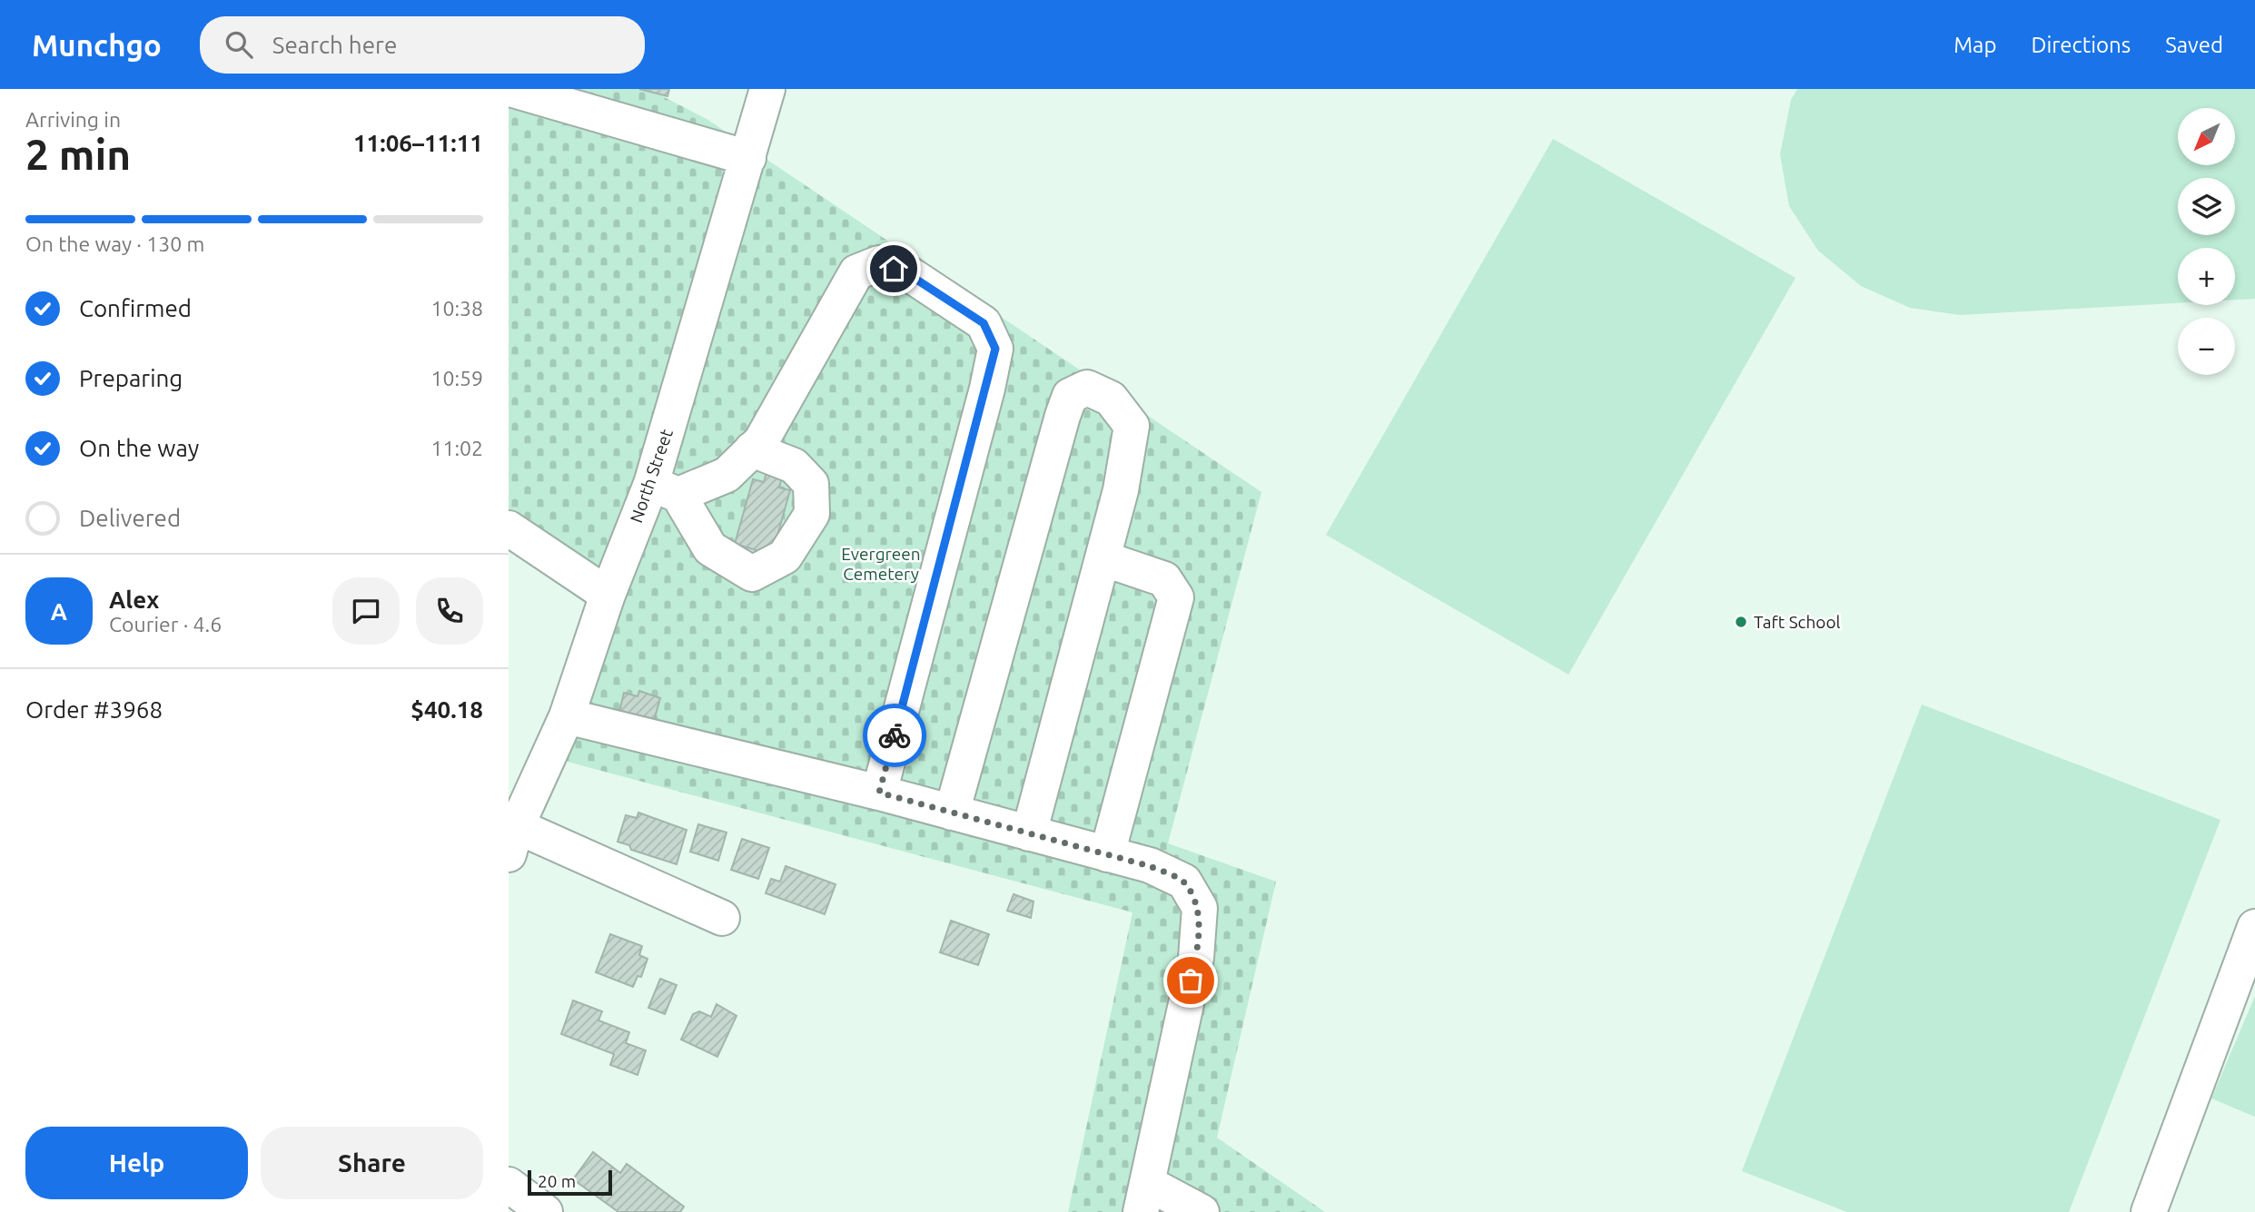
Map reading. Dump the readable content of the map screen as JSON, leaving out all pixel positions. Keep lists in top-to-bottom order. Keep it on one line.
{"streets":{"street":["North Street"]},"parks":["Evergreen Cemetery"],"places":["Taft School"],"scale_bar":"20 m","north":"bottom left","page":{"header":"Munchgo","search":"Search here","nav":["Map","Directions","Saved"],"heading":["2 min","Arriving in","11:06–11:11"],"panel":["Alex","Courier · 4.6","Order #3968","$40.18"],"map_buttons":["+","−"],"bar":"On the way · 130 m","list":[["Confirmed","10:38"],["Preparing","10:59"],["On the way","11:02"],"Delivered"],"round":"A","buttons":["Help","Share"],"scale":"20 m"}}
